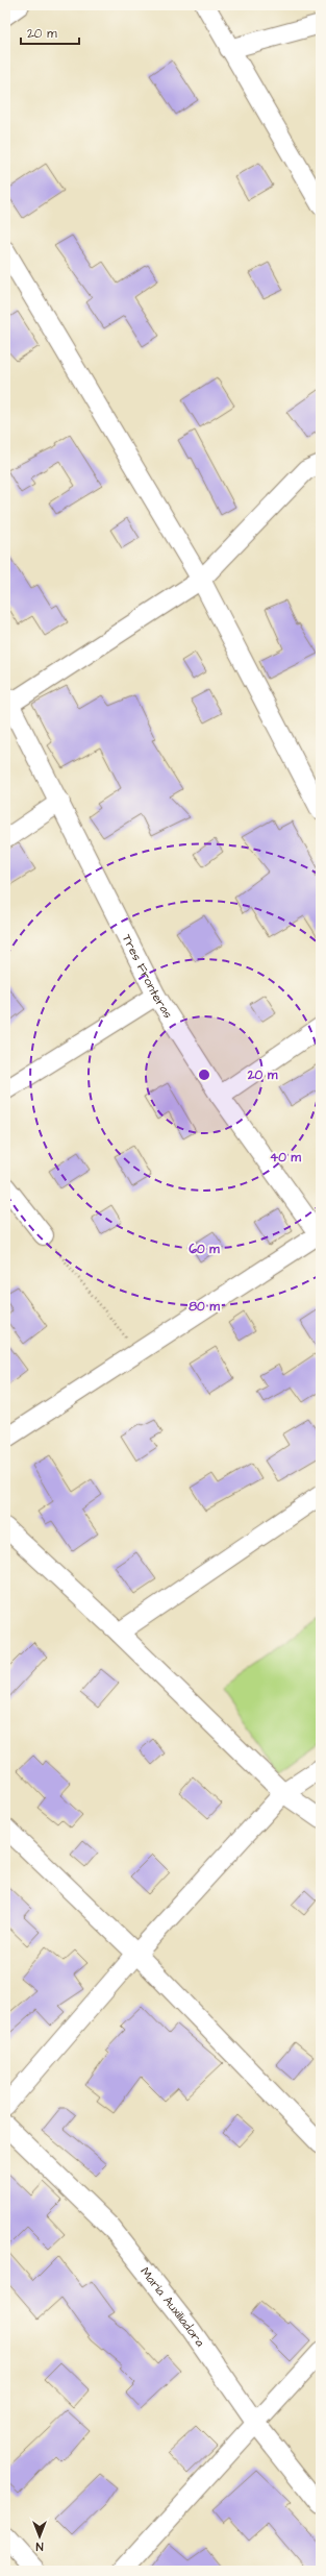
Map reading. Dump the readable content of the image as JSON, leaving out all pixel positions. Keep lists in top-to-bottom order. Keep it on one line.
{"streets":{"street":["Tres Fronteras","María Auxiliadora"]},"scale_bar":"20 m","north":"bottom","rings":["20 m","40 m","60 m","80 m"]}
